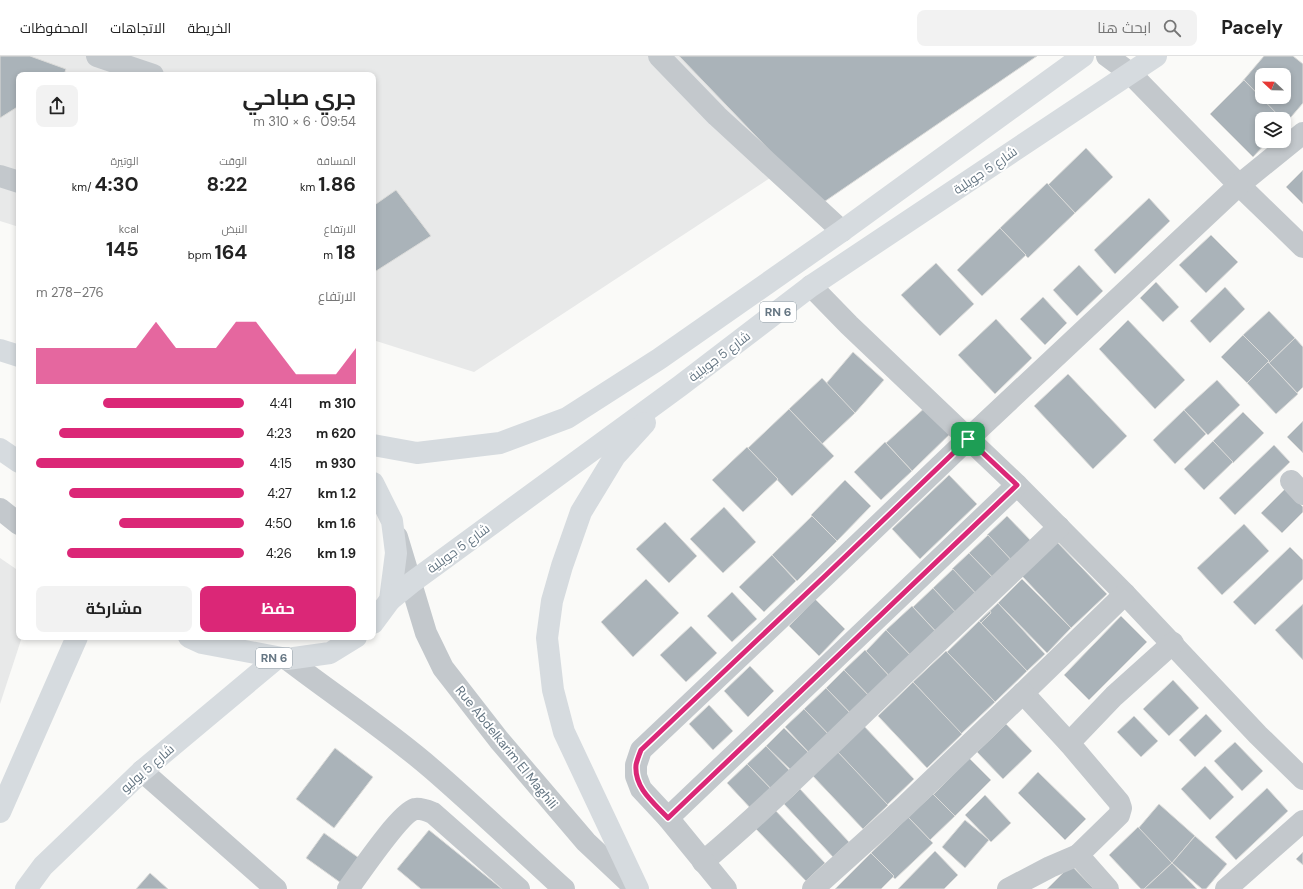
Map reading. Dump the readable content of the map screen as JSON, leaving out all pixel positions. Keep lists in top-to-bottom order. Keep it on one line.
{"streets":{"main road":["شارع 5 جويلية","RN 6","شارع 5 يوليو"],"street":["Rue Abdelkarim El Maghili"]},"crossings":[["شارع 5 جويلية","RN 6"],["شارع 5 جويلية","Rue Abdelkarim El Maghili"],["RN 6","Rue Abdelkarim El Maghili"],["RN 6","شارع 5 يوليو"]],"north":"left","page":{"header":"Pacely","search":"ابحث هنا","nav":["الخريطة","الاتجاهات","المحفوظات"],"heading":["جري صباحي","09:54 · 6 × 310 m"],"stats":[["المسافة","1.86 km"],["الوقت","8:22"],["الوتيرة","4:30 /km"],["الارتفاع","18 m"],["النبض","164 bpm"],["kcal","145"]],"chart":["الارتفاع","276–278 m"],"list":[{"name":"310 m","note":"4:41"},{"name":"620 m","note":"4:23"},{"name":"930 m","note":"4:15"},{"name":"1.2 km","note":"4:27"},{"name":"1.6 km","note":"4:50"},{"name":"1.9 km","note":"4:26"}],"buttons":["حفظ","مشاركة"]}}
